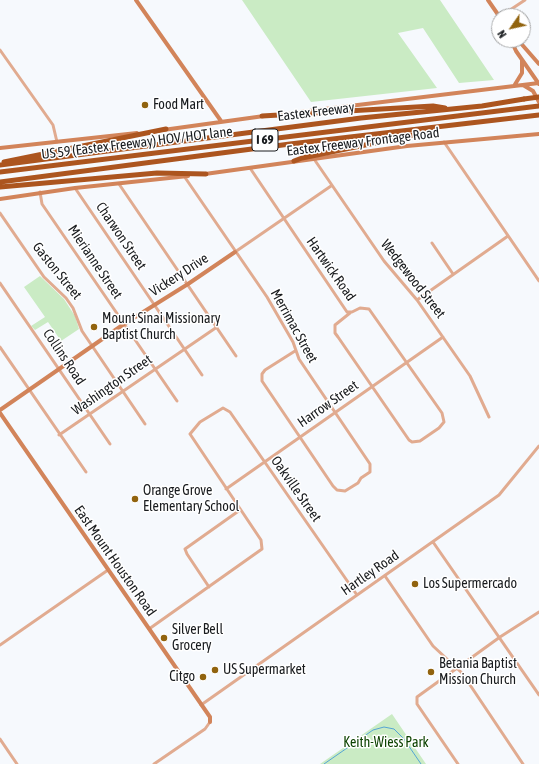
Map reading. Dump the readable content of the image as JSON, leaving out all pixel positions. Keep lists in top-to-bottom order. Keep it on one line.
{"streets":{"highway":["Eastex Freeway","I 69","US 59 (Eastex Freeway) HOV/HOT lane"],"main road":["Eastex Freeway Frontage Road","Vickery Drive","East Mount Houston Road"],"street":["Charwon Street","Mierianne Street","Hartwick Road","Gaston Street","Wedgewood Street","Merrimac Street","Collins Road","Washington Street","Harrow Street","Oakville Street","Hartley Road"]},"crossings":[["Eastex Freeway Frontage Road","Charwon Street"],["Eastex Freeway Frontage Road","Mierianne Street"],["Eastex Freeway Frontage Road","Hartwick Road"],["Eastex Freeway Frontage Road","Wedgewood Street"],["Eastex Freeway Frontage Road","Merrimac Street"],["Charwon Street","Vickery Drive"],["Charwon Street","Washington Street"],["Mierianne Street","Vickery Drive"],["Mierianne Street","Washington Street"],["Hartwick Road","Vickery Drive"],["Hartwick Road","Harrow Street"],["Gaston Street","Vickery Drive"],["Gaston Street","Washington Street"],["Vickery Drive","Wedgewood Street"],["Vickery Drive","Merrimac Street"],["Vickery Drive","Collins Road"],["Wedgewood Street","Harrow Street"],["Merrimac Street","Harrow Street"],["Collins Road","Washington Street"],["Harrow Street","Oakville Street"],["Oakville Street","Hartley Road"],["East Mount Houston Road","Hartley Road"]],"parks":["Keith-Wiess Park"],"places":["Food Mart","Mount Sinai Missionary Baptist Church","Orange Grove Elementary School","Los Supermercado","Silver Bell Grocery","US Supermarket","Betania Baptist Mission Church","Citgo"],"north":"bottom left"}
